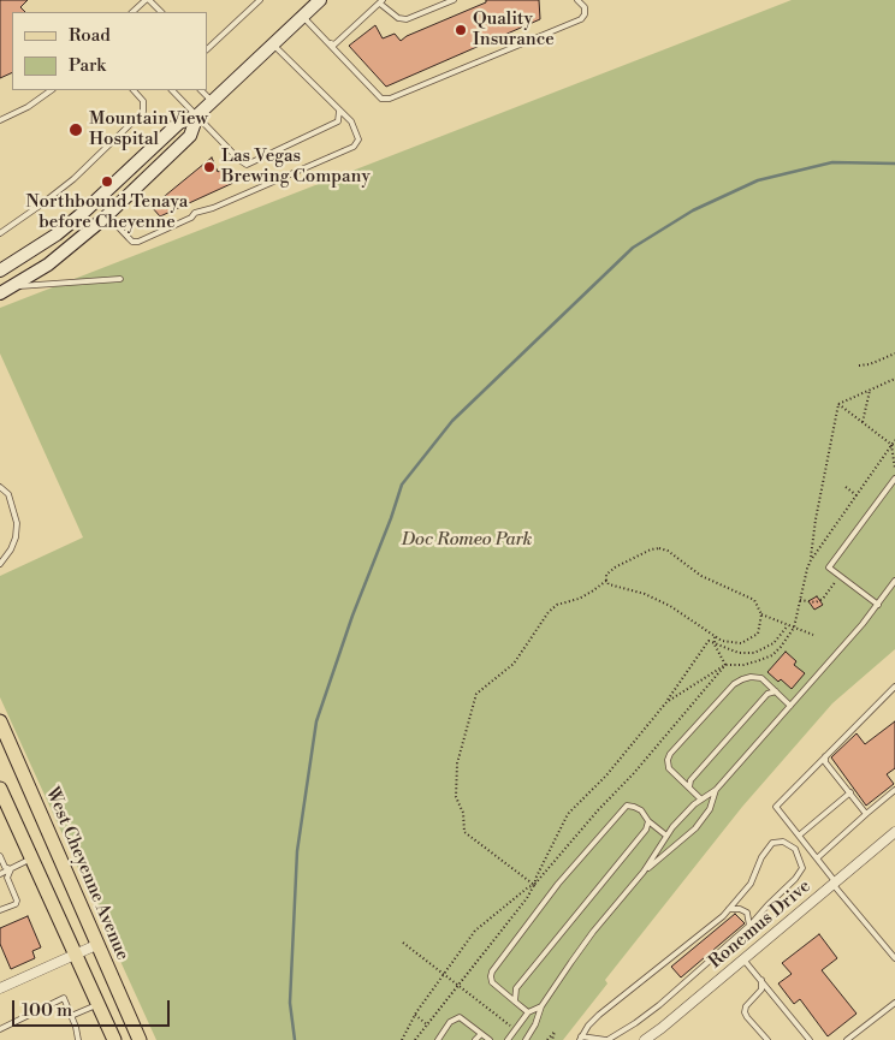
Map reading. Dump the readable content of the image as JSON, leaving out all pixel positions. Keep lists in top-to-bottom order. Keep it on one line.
{"streets":{"main road":["West Cheyenne Avenue"],"street":["Ronemus Drive"]},"parks":["Doc Romeo Park"],"places":["Quality Insurance","MountainView Hospital","Las Vegas Brewing Company","Northbound Tenaya before Cheyenne"],"legend":["Road","Park"],"scale_bar":"100 m"}
